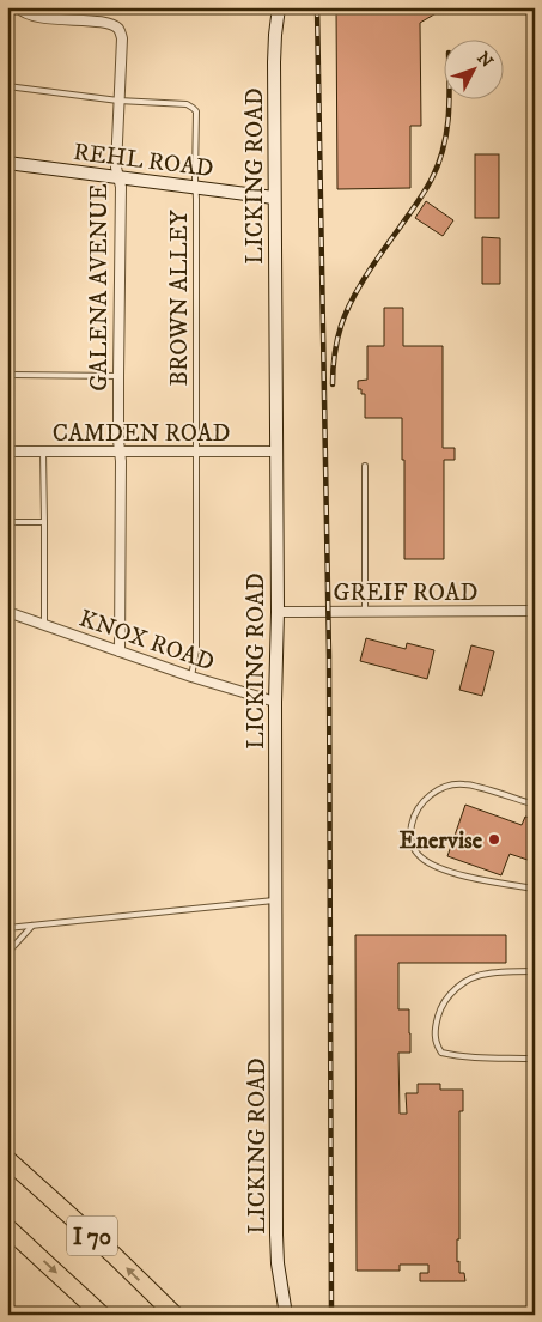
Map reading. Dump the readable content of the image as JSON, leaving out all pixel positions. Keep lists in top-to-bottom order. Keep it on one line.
{"streets":{"highway":["I 70"],"street":["REHL ROAD","LICKING ROAD","GALENA AVENUE","CAMDEN ROAD","GREIF ROAD","KNOX ROAD"],"lane":["BROWN ALLEY"]},"crossings":[["REHL ROAD","LICKING ROAD"],["REHL ROAD","GALENA AVENUE"],["REHL ROAD","BROWN ALLEY"],["LICKING ROAD","CAMDEN ROAD"],["LICKING ROAD","GREIF ROAD"],["LICKING ROAD","KNOX ROAD"],["GALENA AVENUE","BROWN ALLEY"],["GALENA AVENUE","CAMDEN ROAD"],["GALENA AVENUE","KNOX ROAD"],["BROWN ALLEY","CAMDEN ROAD"],["BROWN ALLEY","KNOX ROAD"]],"places":["Enervise"],"north":"top right"}
